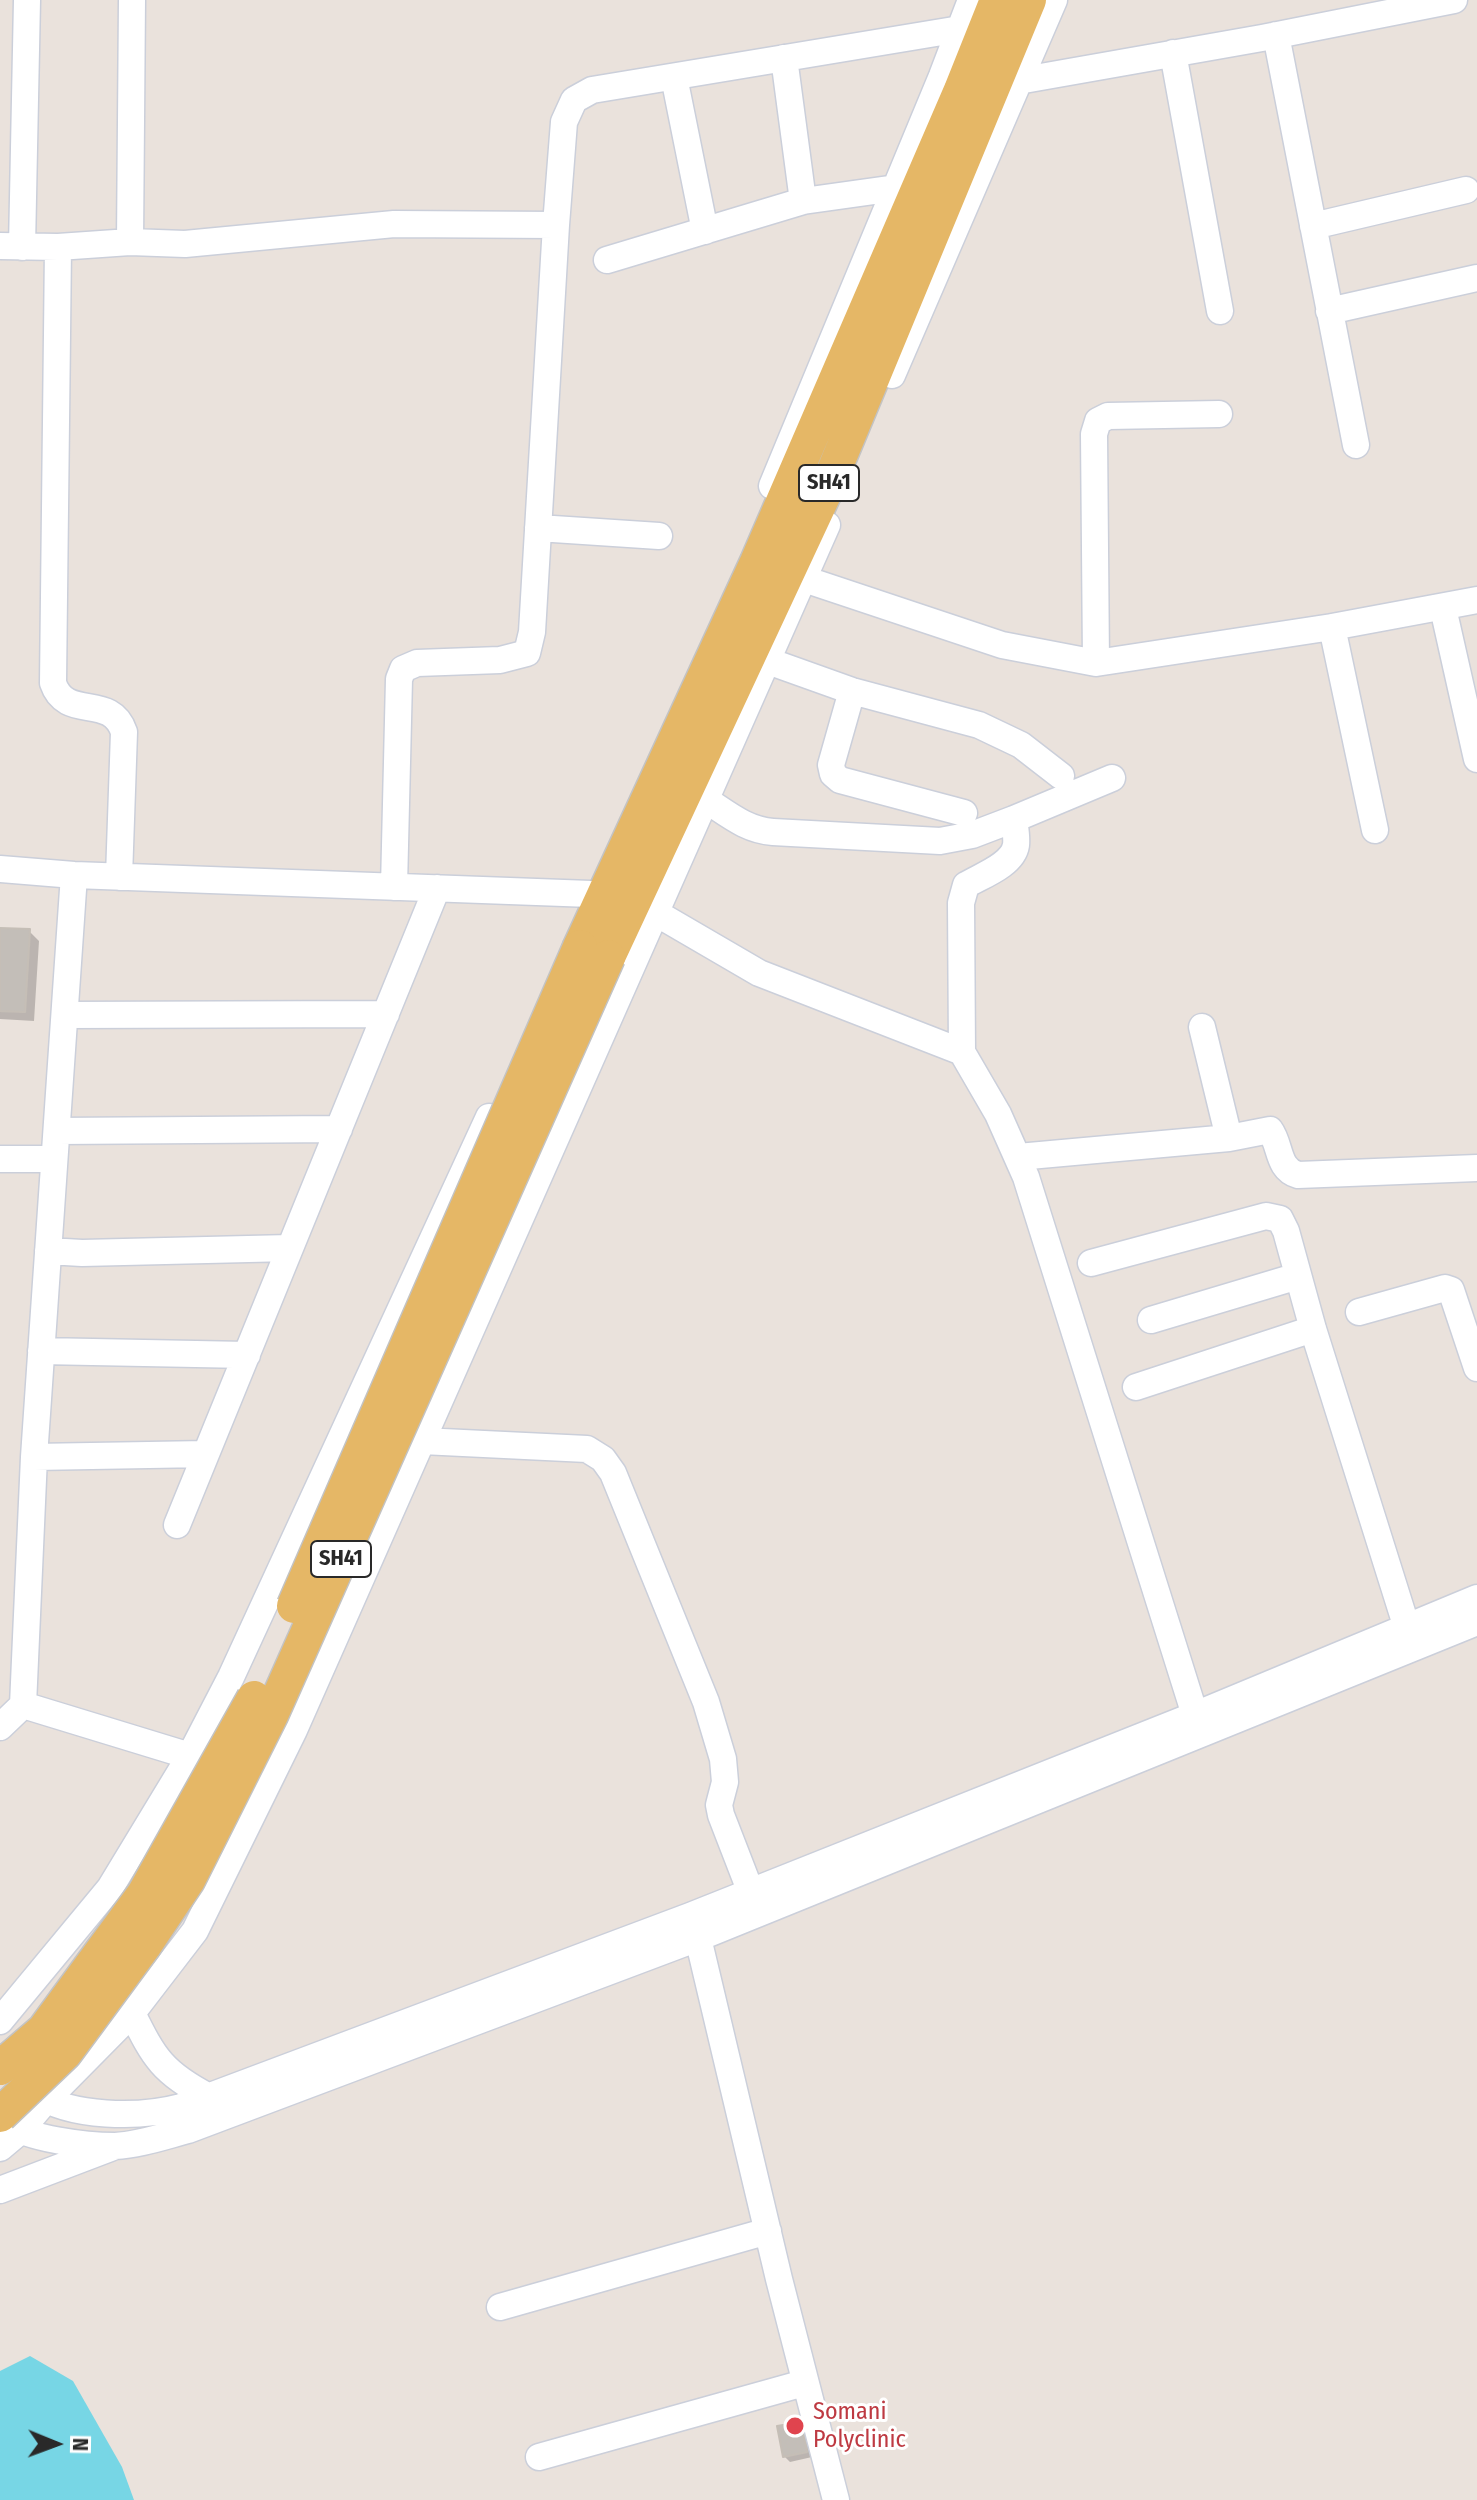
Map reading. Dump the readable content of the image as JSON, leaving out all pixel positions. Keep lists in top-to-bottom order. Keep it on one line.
{"streets":{"main road":["SH41"]},"places":["Somani Polyclinic"],"north":"right"}
